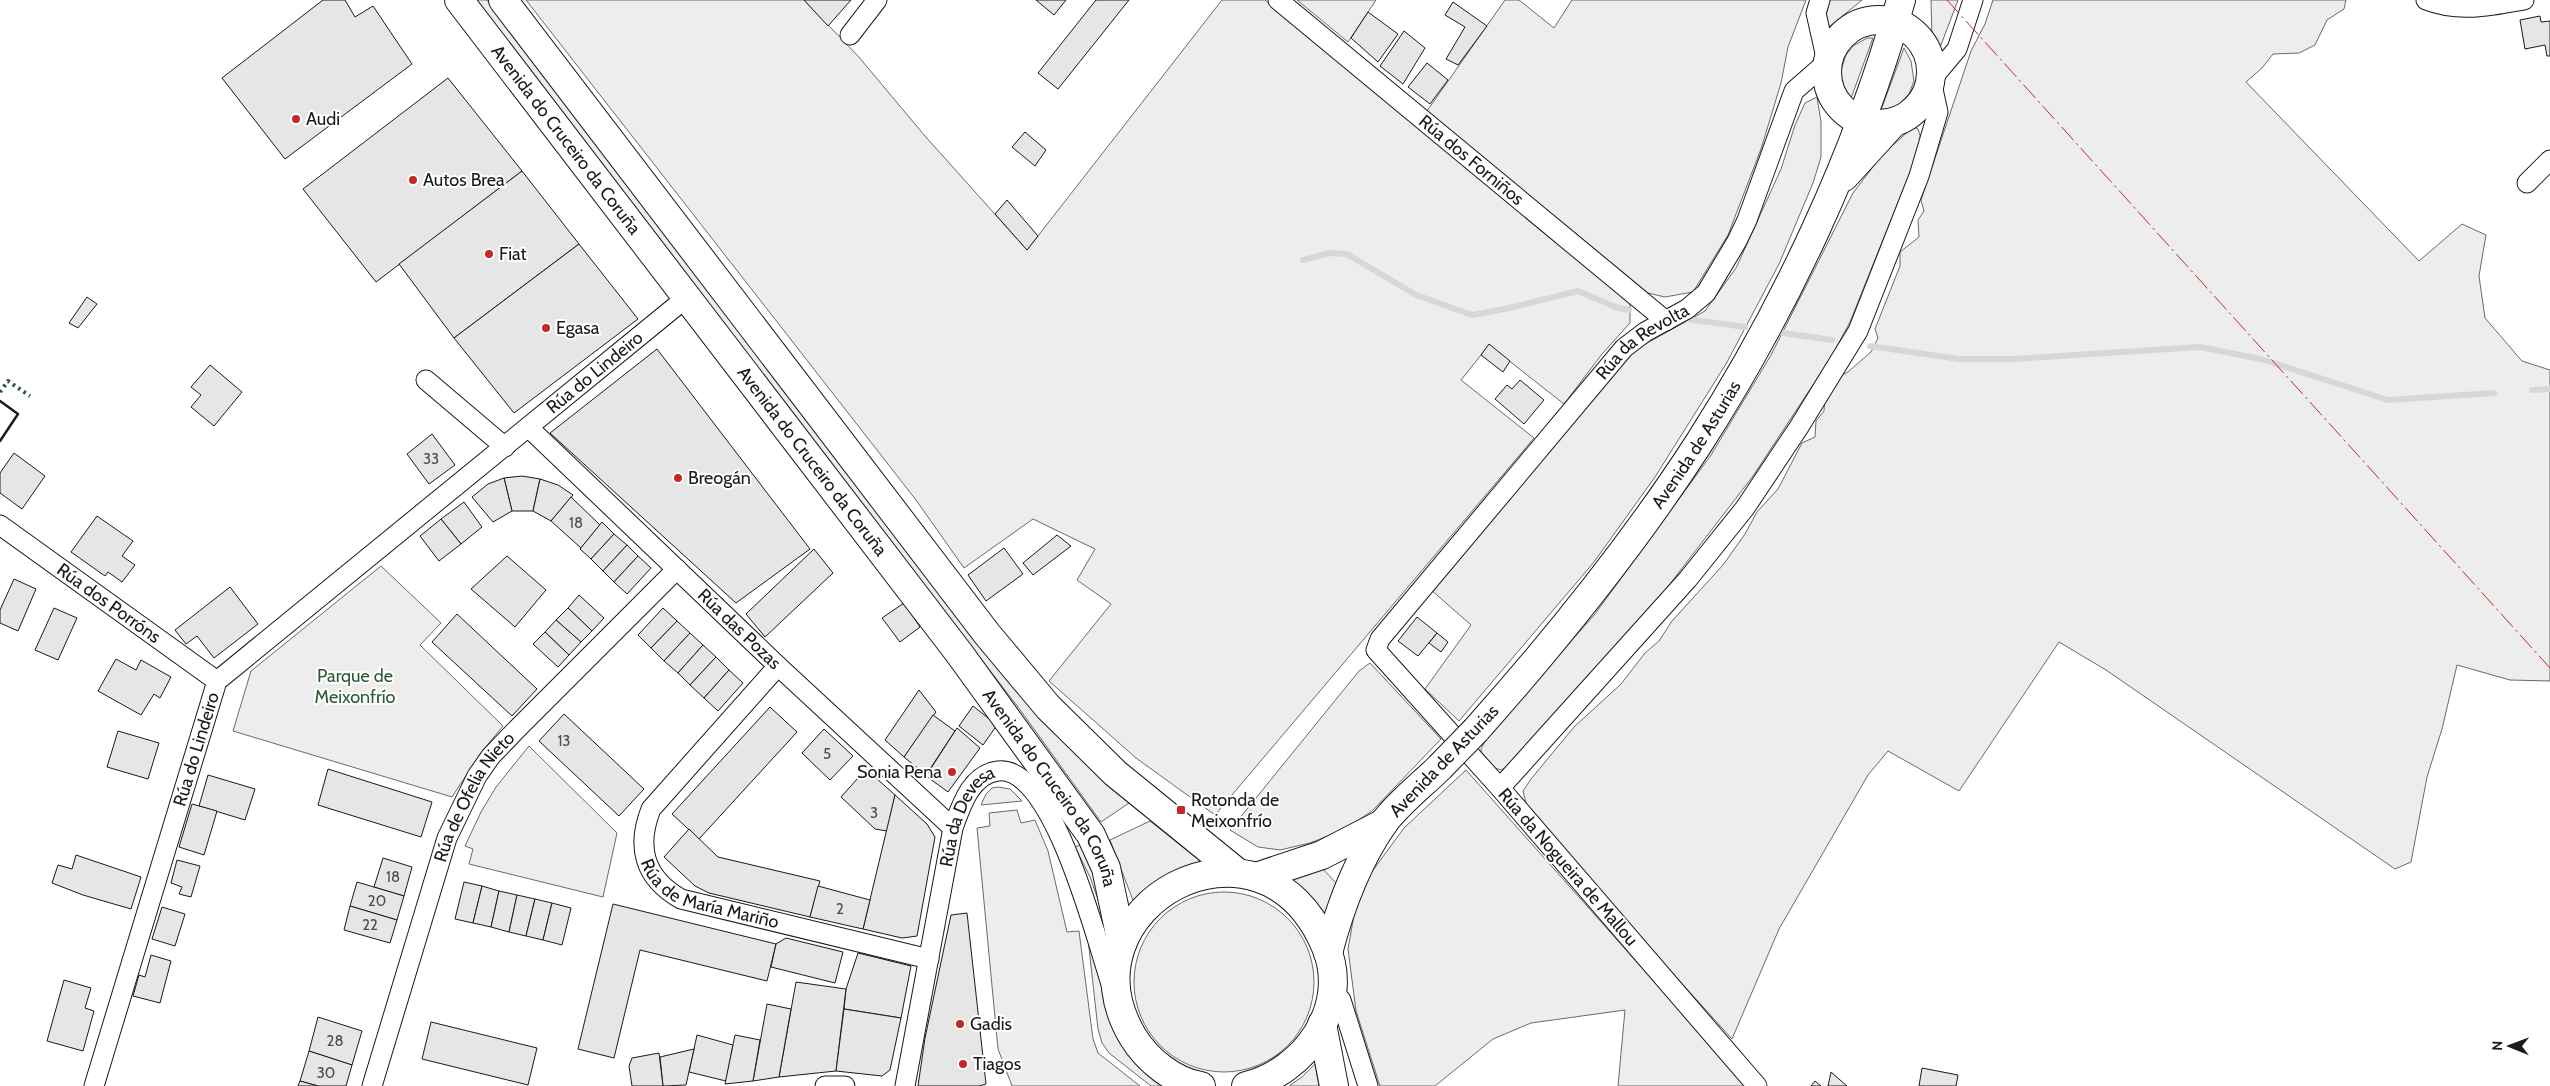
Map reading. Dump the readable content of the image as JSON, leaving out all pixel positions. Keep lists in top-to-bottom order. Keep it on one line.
{"streets":{"main road":["Avenida do Cruceiro da Coruña","Avenida de Asturias"],"street":["Rúa dos Forniños","Rúa da Revolta","Rúa do Lindeiro","Rúa dos Porróns","Rúa das Pozas","Rúa de Ofelia Nieto","Rúa da Devesa","Rúa da Nogueira de Mallou","Rúa de María Mariño"]},"crossings":[["Avenida do Cruceiro da Coruña","Rúa do Lindeiro"],["Avenida do Cruceiro da Coruña","Avenida de Asturias"],["Rúa dos Forniños","Rúa da Revolta"],["Rúa da Revolta","Rúa da Nogueira de Mallou"],["Rúa do Lindeiro","Rúa dos Porróns"],["Rúa do Lindeiro","Rúa das Pozas"],["Rúa das Pozas","Rúa de Ofelia Nieto"],["Rúa das Pozas","Rúa da Devesa"],["Rúa das Pozas","Rúa de María Mariño"],["Rúa da Devesa","Rúa de María Mariño"]],"parks":["Parque de Meixonfrío"],"places":{"other":["Audi","Autos Brea","Fiat","Egasa","Breogán","Sonia Pena","Gadis","Tiagos"],"transit":["Rotonda de Meixonfrío"]},"house_numbers":["33","18","13","5","3","18","20","2","22","28","30"],"north":"left"}
